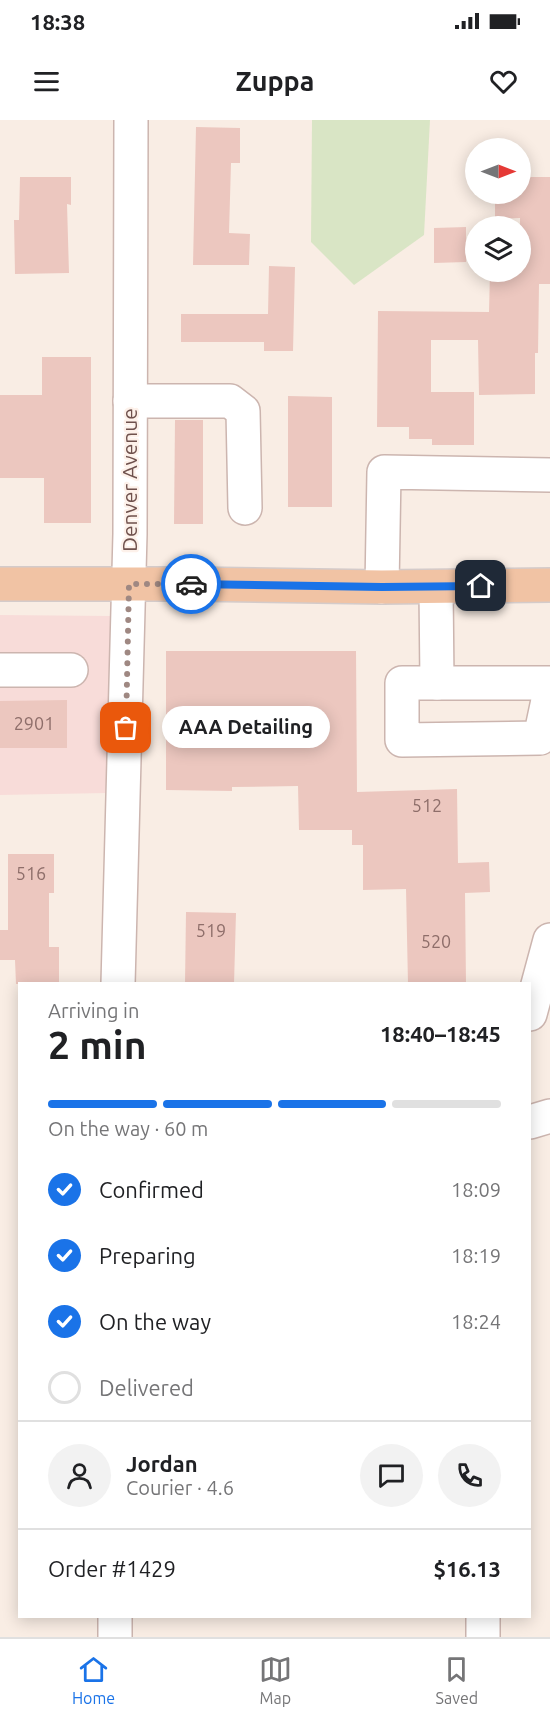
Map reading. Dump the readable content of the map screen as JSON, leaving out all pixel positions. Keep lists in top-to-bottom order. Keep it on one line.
{"streets":{"street":["Denver Avenue"]},"places":["AAA Detailing"],"house_numbers":["2901","512","516","519","520"],"north":"right","page":{"status":"18:38","header":"Zuppa","bubble":"AAA Detailing","heading":["2 min","Arriving in","18:40–18:45"],"panel":["Jordan","Courier · 4.6","Order #1429","$16.13"],"bar":"On the way · 60 m","list":[["Confirmed","18:09"],["Preparing","18:19"],["On the way","18:24"],"Delivered"],"tabs":["Home","Map","Saved"]}}
